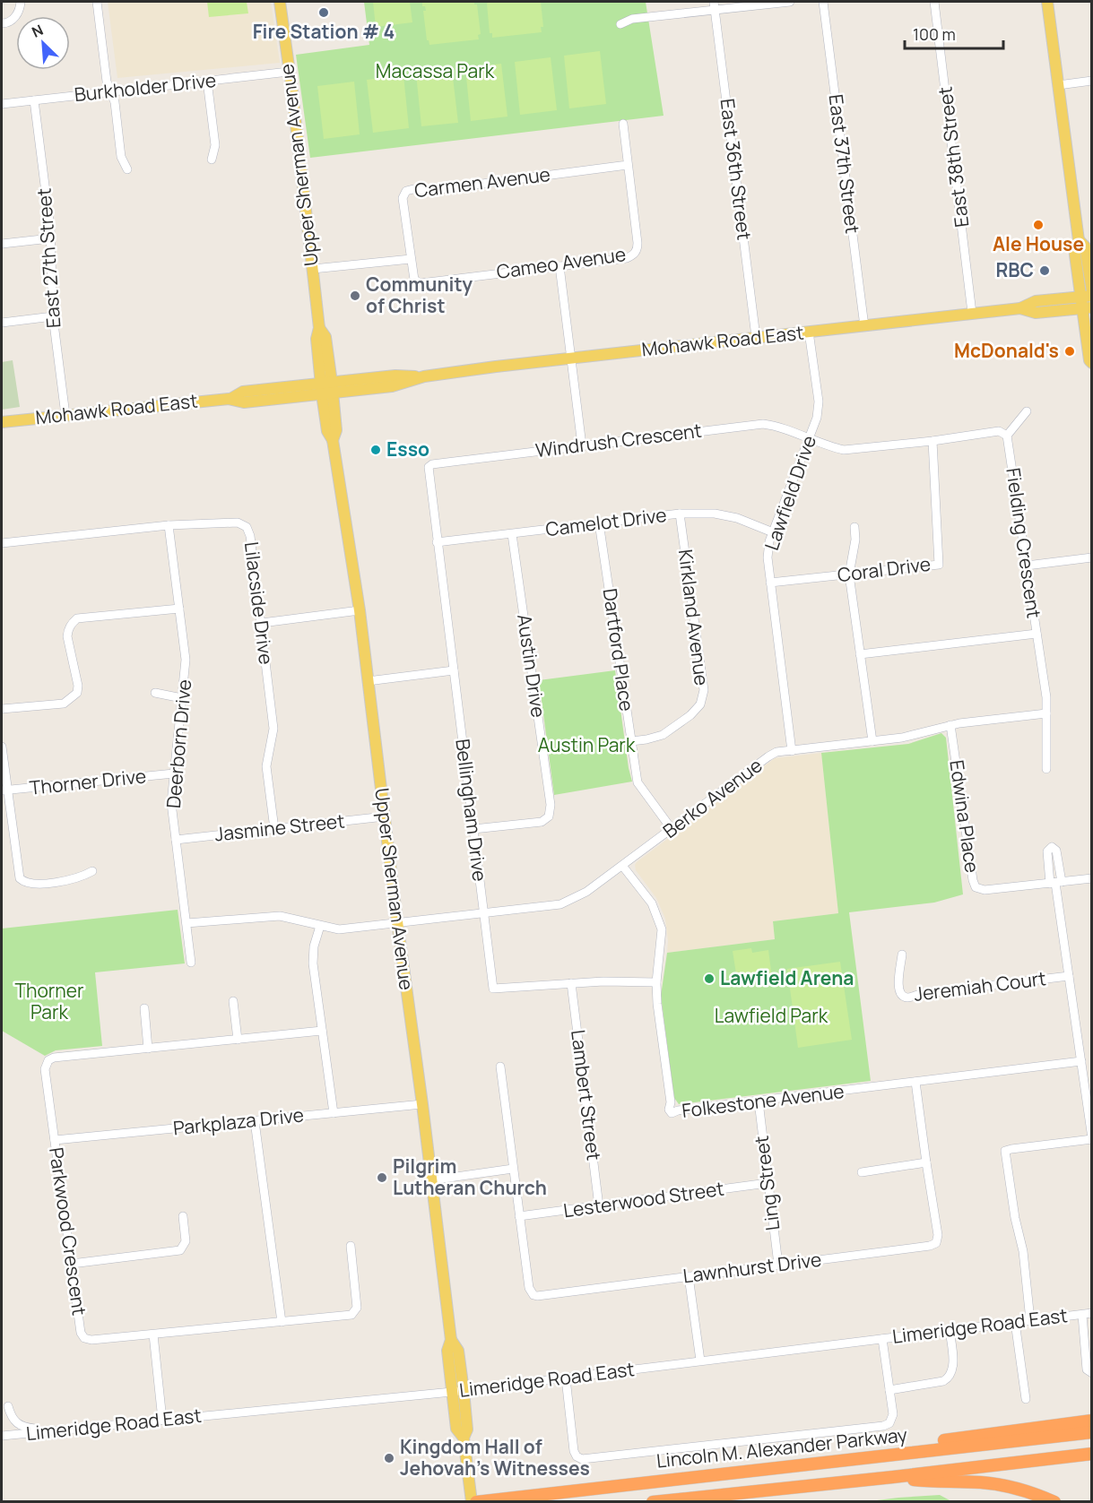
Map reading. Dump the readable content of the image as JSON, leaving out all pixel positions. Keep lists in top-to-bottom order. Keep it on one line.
{"streets":{"highway":["Lincoln M. Alexander Parkway"],"main road":["Upper Sherman Avenue","Mohawk Road East"],"street":["Burkholder Drive","East 38th Street","East 37th Street","East 36th Street","Carmen Avenue","East 27th Street","Cameo Avenue","Windrush Crescent","Lawfield Drive","Camelot Drive","Fielding Crescent","Coral Drive","Lilacside Drive","Kirkland Avenue","Dartford Place","Austin Drive","Deerborn Drive","Thorner Drive","Berko Avenue","Bellingham Drive","Edwina Place","Jasmine Street","Jeremiah Court","Lambert Street","Folkestone Avenue","Parkplaza Drive","Ling Street","Lesterwood Street","Parkwood Crescent","Lawnhurst Drive","Limeridge Road East"]},"crossings":[["Burkholder Drive","Upper Sherman Avenue"],["Burkholder Drive","East 27th Street"],["East 38th Street","Mohawk Road East"],["East 37th Street","Mohawk Road East"],["Upper Sherman Avenue","Mohawk Road East"],["Upper Sherman Avenue","Berko Avenue"],["Upper Sherman Avenue","Jasmine Street"],["Upper Sherman Avenue","Parkplaza Drive"],["Upper Sherman Avenue","Limeridge Road East"],["East 36th Street","Mohawk Road East"],["Carmen Avenue","Cameo Avenue"],["East 27th Street","Mohawk Road East"],["Mohawk Road East","Lawfield Drive"],["Windrush Crescent","Lawfield Drive"],["Windrush Crescent","Bellingham Drive"],["Lawfield Drive","Camelot Drive"],["Lawfield Drive","Coral Drive"],["Lawfield Drive","Berko Avenue"],["Camelot Drive","Kirkland Avenue"],["Camelot Drive","Dartford Place"],["Camelot Drive","Austin Drive"],["Camelot Drive","Bellingham Drive"],["Lilacside Drive","Deerborn Drive"],["Lilacside Drive","Jasmine Street"],["Kirkland Avenue","Dartford Place"],["Dartford Place","Berko Avenue"],["Austin Drive","Bellingham Drive"],["Deerborn Drive","Thorner Drive"],["Deerborn Drive","Berko Avenue"],["Deerborn Drive","Jasmine Street"],["Berko Avenue","Bellingham Drive"],["Berko Avenue","Edwina Place"],["Berko Avenue","Folkestone Avenue"],["Bellingham Drive","Lambert Street"],["Bellingham Drive","Folkestone Avenue"],["Lambert Street","Lesterwood Street"],["Folkestone Avenue","Ling Street"],["Folkestone Avenue","Lawnhurst Drive"],["Parkplaza Drive","Parkwood Crescent"],["Ling Street","Lesterwood Street"],["Ling Street","Lawnhurst Drive"],["Lesterwood Street","Lawnhurst Drive"]],"parks":["Macassa Park","Austin Park","Thorner Park","Lawfield Park"],"places":["Fire Station # 4","Ale House","RBC","Community of Christ","McDonald's","Esso","Lawfield Arena","Pilgrim Lutheran Church","Kingdom Hall of Jehovah's Witnesses"],"scale_bar":"100 m","north":"top left"}
